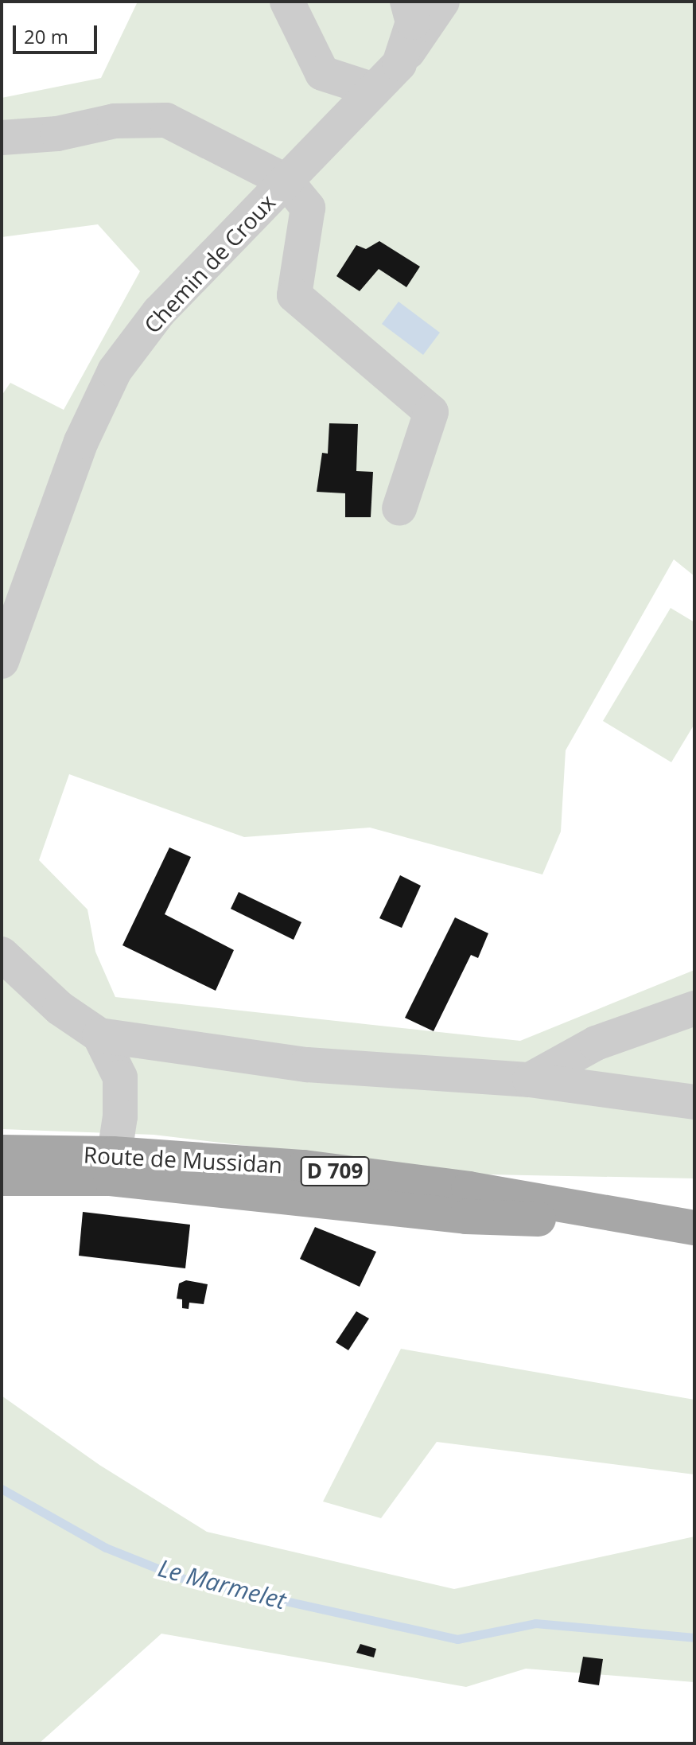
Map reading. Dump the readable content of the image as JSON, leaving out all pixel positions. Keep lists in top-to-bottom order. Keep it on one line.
{"streets":{"main road":["Route de Mussidan","D 709"],"street":["Chemin de Croux"]},"water":["Le Marmelet"],"scale_bar":"20 m"}
